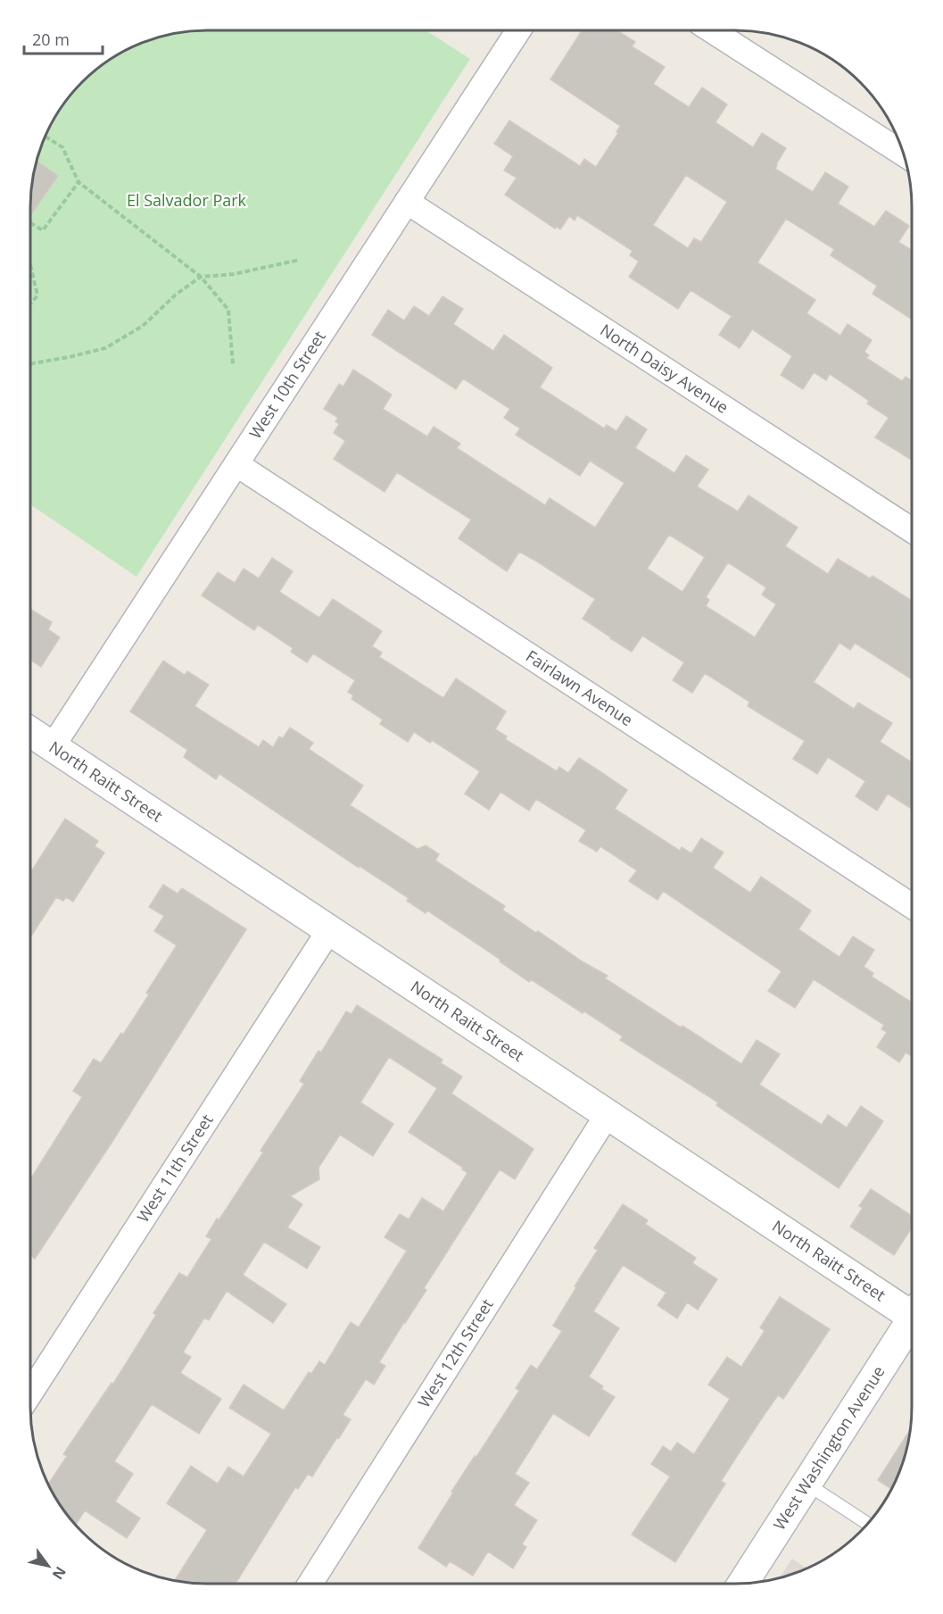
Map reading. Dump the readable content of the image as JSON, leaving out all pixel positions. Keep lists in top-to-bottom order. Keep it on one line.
{"streets":{"street":["North Daisy Avenue","West 10th Street","Fairlawn Avenue","North Raitt Street","West 11th Street","West 12th Street","West Washington Avenue"]},"crossings":[["North Daisy Avenue","West 10th Street"],["West 10th Street","Fairlawn Avenue"],["West 10th Street","North Raitt Street"],["North Raitt Street","West 11th Street"],["North Raitt Street","West 12th Street"]],"parks":["El Salvador Park"],"scale_bar":"20 m","north":"bottom right"}
